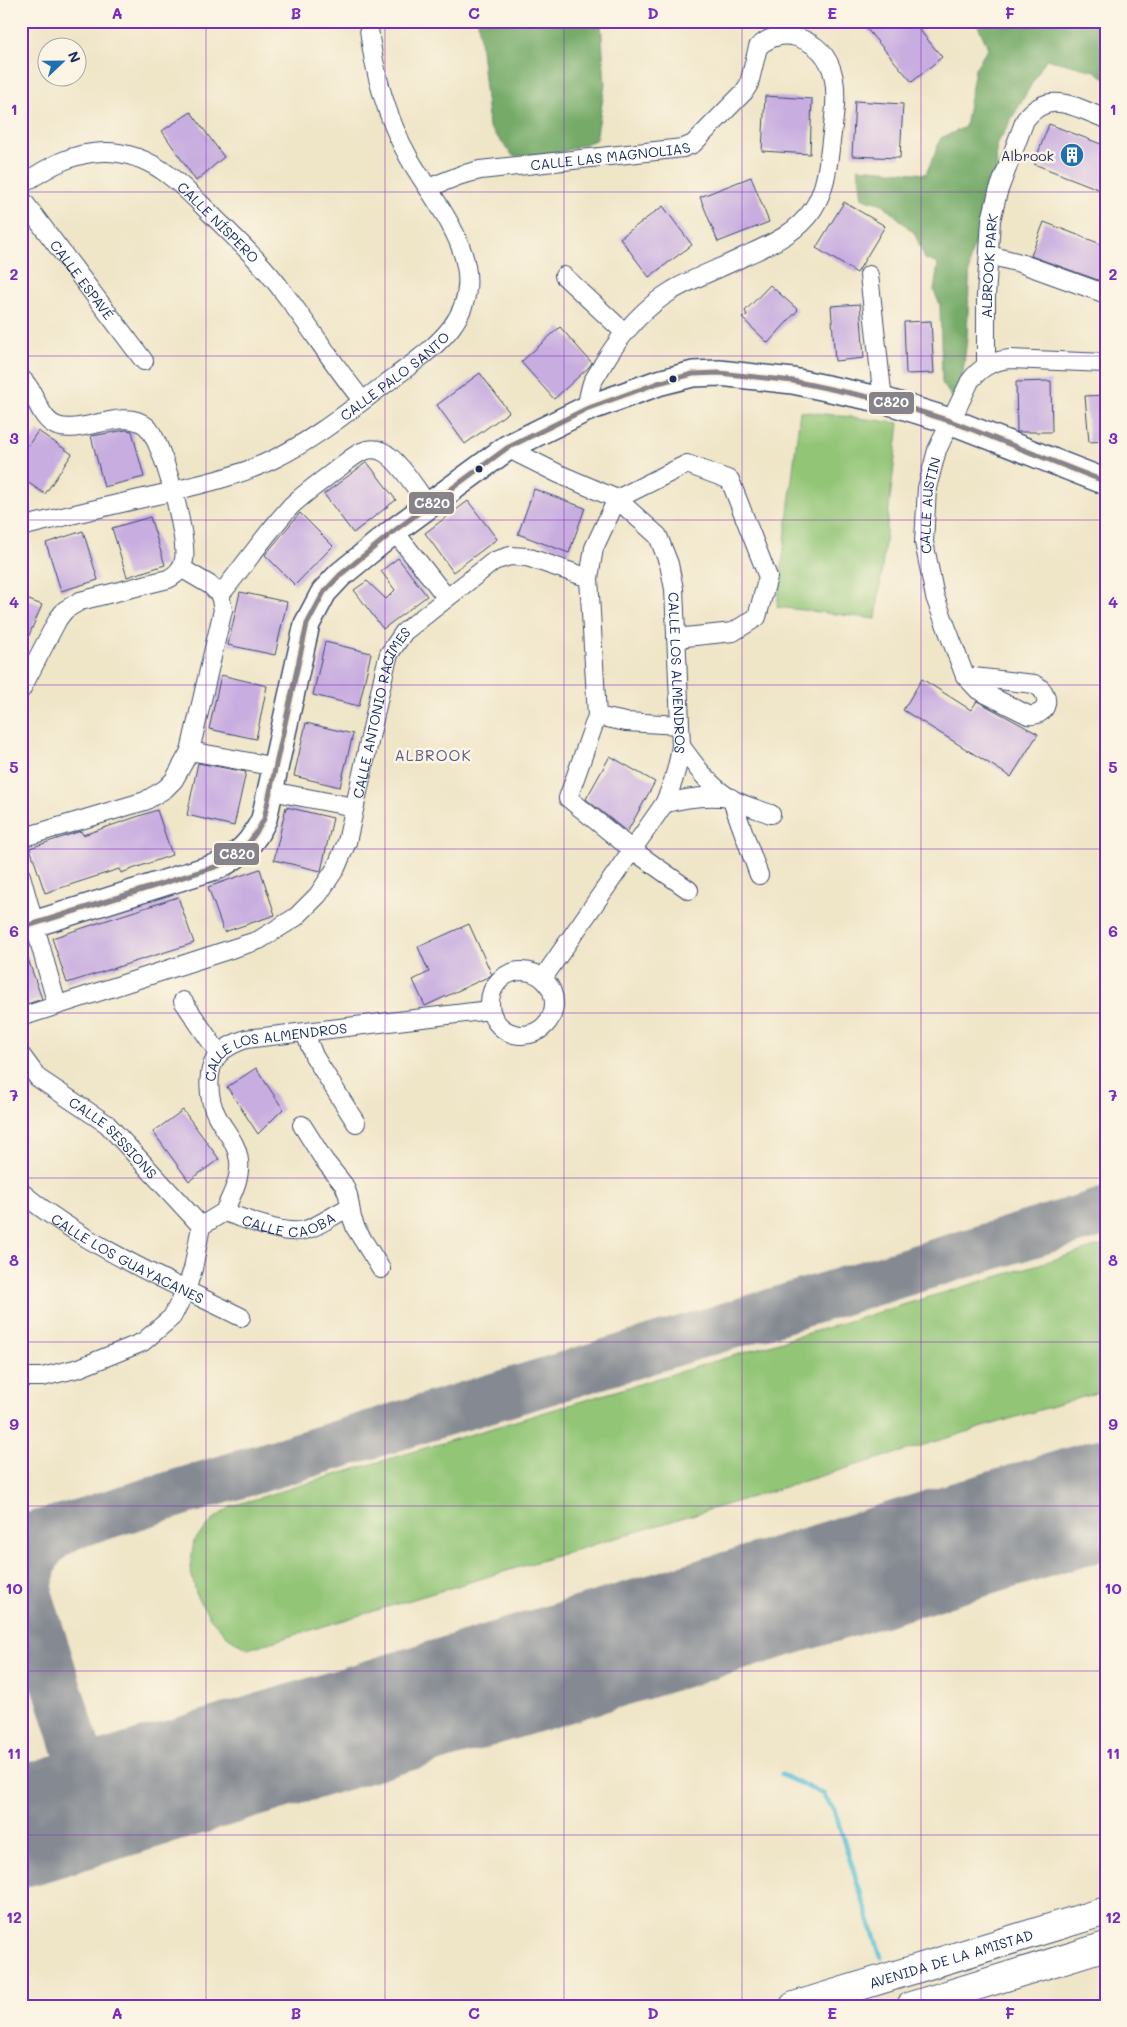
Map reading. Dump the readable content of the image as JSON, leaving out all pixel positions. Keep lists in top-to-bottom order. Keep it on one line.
{"streets":{"main road":["AVENIDA DE LA AMISTAD"],"street":["CALLE LAS MAGNOLIAS","CALLE NÍSPERO","ALBROOK PARK","CALLE ESPAVÉ","CALLE PALO SANTO","CALLE AUSTIN","CALLE LOS ALMENDROS","CALLE ANTONIO RACIMES","CALLE SESSIONS","CALLE CAOBA","CALLE LOS GUAYACANES"]},"crossings":[["CALLE LAS MAGNOLIAS","CALLE PALO SANTO"],["CALLE NÍSPERO","CALLE PALO SANTO"],["ALBROOK PARK","CALLE AUSTIN"],["CALLE LOS ALMENDROS","CALLE CAOBA"]],"districts":["ALBROOK"],"places":{"building":["Albrook"]},"lines":["transit line C820"],"north":"right","grid":{"columns":["A","B","C","D","E","F"],"rows":["1","2","3","4","5","6","7","8","9","10","11","12"]}}
